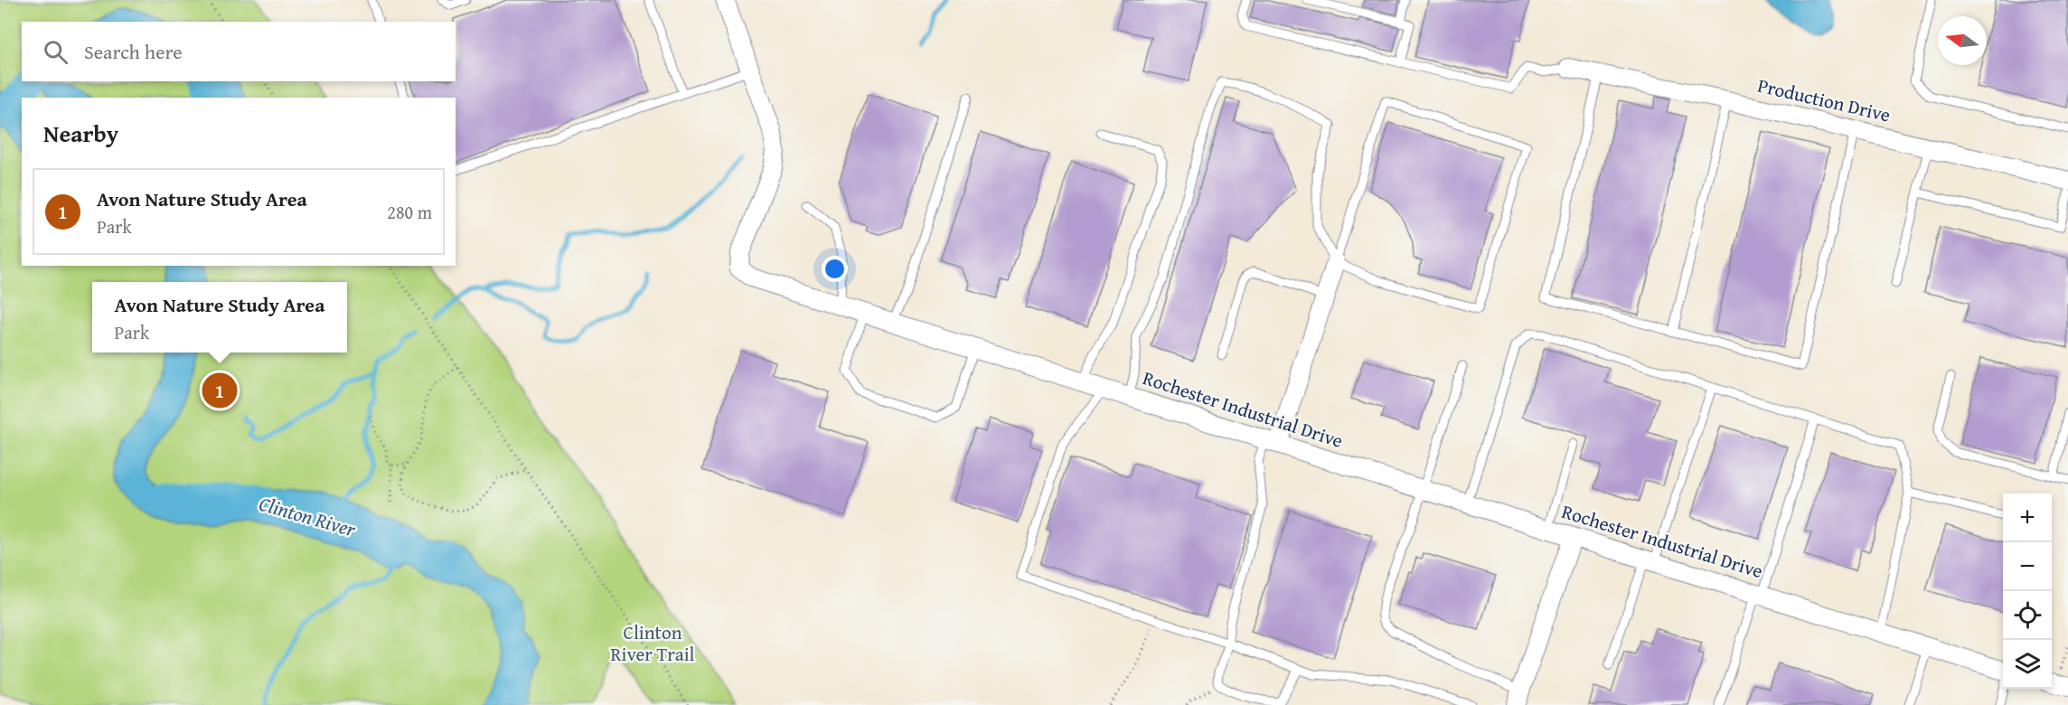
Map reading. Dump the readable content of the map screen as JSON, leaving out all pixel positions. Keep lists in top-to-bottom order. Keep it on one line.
{"streets":{"street":["Production Drive","Rochester Industrial Drive"]},"water":["Clinton River"],"parks":["Clinton River Trail"],"north":"left","page":{"search":"Search here","heading":"Nearby","list":[{"mark":"1","name":"Avon Nature Study Area","note":"Park","value":"280 m"}],"popup":["Avon Nature Study Area","Park"],"pins":"1","map_buttons":["+","−"]}}
